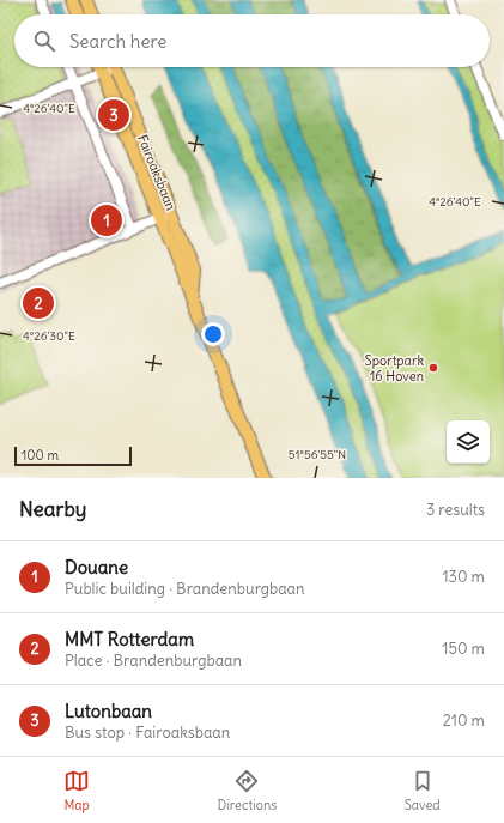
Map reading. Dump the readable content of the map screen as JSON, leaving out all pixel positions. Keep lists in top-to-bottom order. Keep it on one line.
{"streets":{"main road":["Fairoaksbaan"]},"places":["Sportpark 16 Hoven"],"scale_bar":"100 m","page":{"search":"Search here","pins":["3","1","2"],"scale":"100 m","heading":["Nearby","3 results"],"list":[{"mark":"1","name":"Douane","note":"Public building · Brandenburgbaan","value":"130 m"},{"mark":"2","name":"MMT Rotterdam","note":"Place · Brandenburgbaan","value":"150 m"},{"mark":"3","name":"Lutonbaan","note":"Bus stop · Fairoaksbaan","value":"210 m"}],"nav":["Map","Directions","Saved"]},"coordinates":["4°26'40\"E","4°26'30\"E","51°56'55\"N"]}
